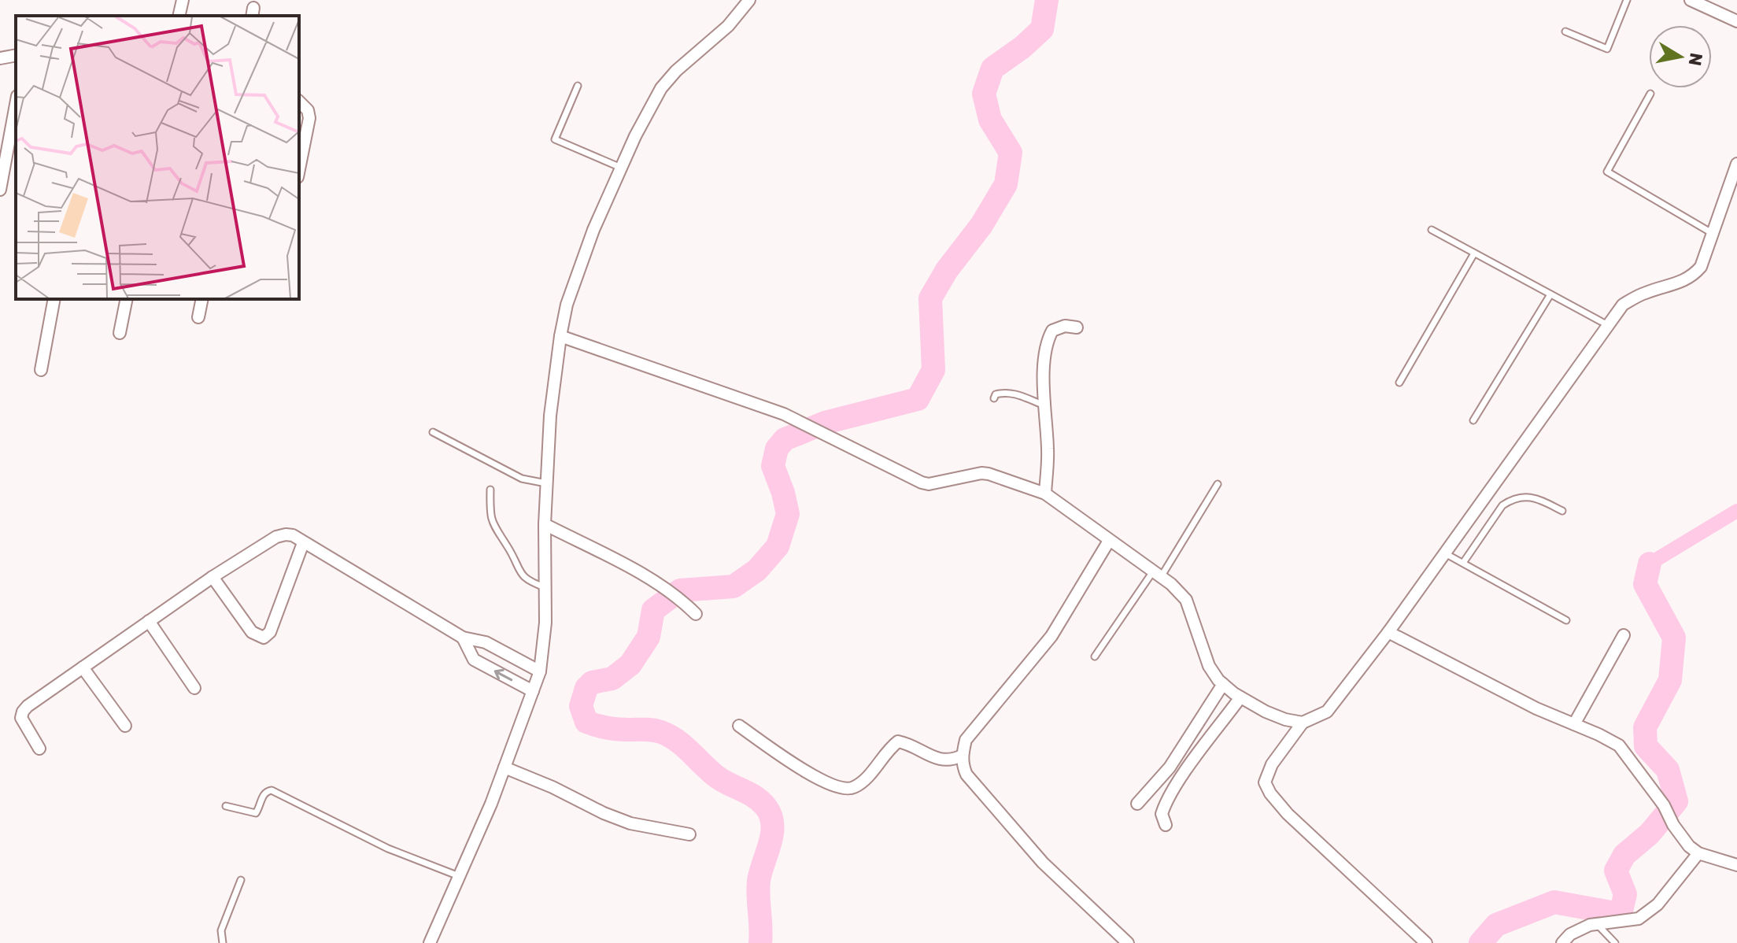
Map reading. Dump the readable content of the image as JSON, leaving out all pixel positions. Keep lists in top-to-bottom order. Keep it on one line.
{"north":"right"}
